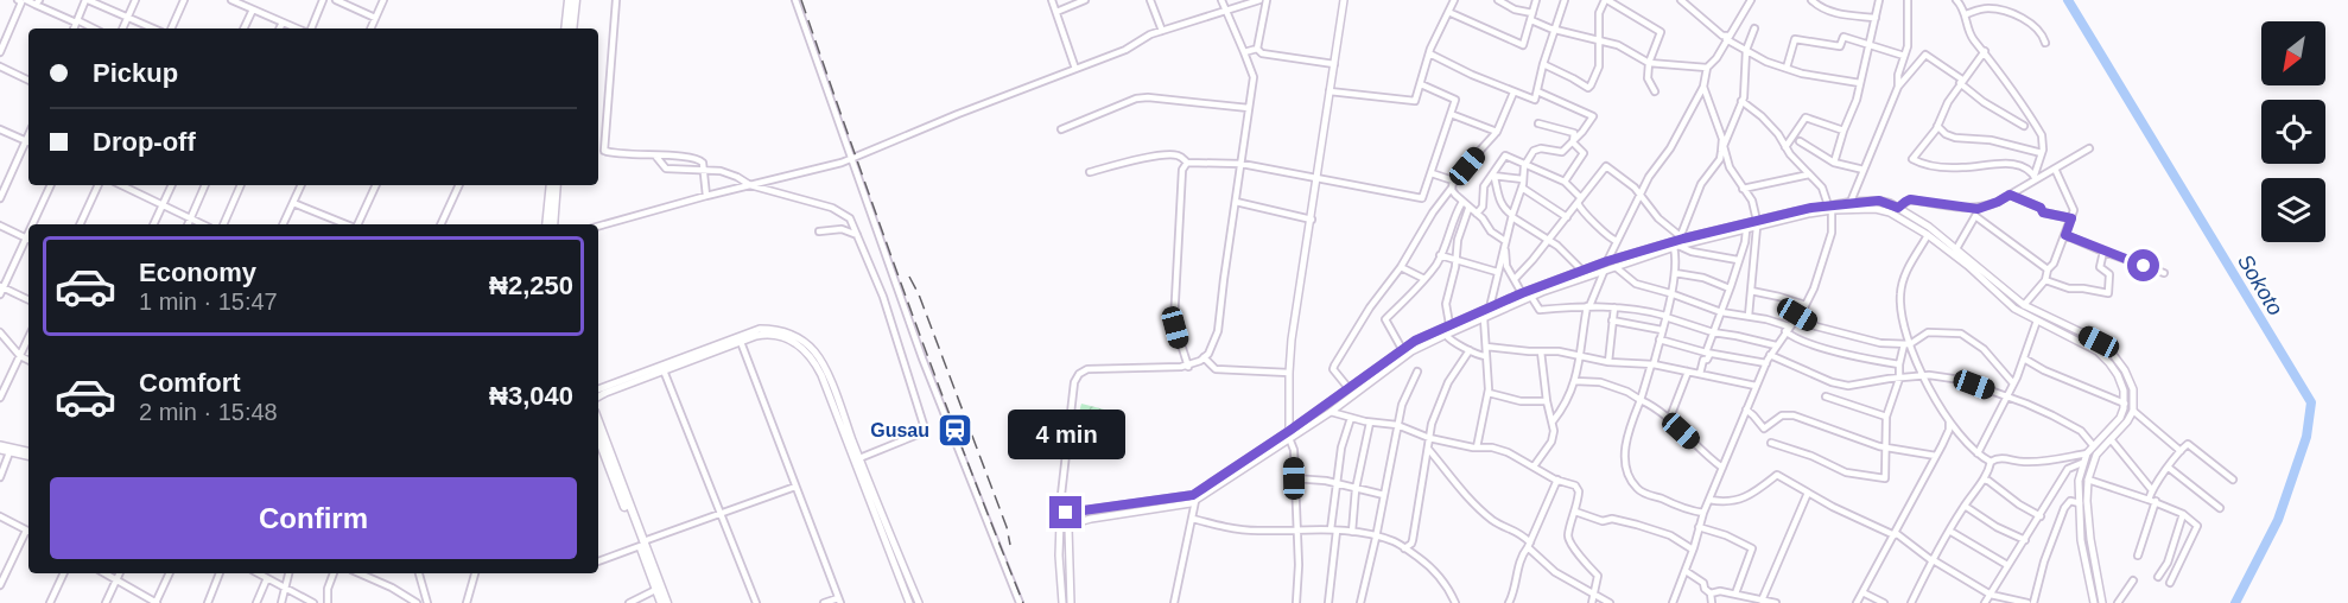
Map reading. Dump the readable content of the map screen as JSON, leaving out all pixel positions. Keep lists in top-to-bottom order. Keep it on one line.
{"water":["Sokoto"],"places":{"station":["Gusau"]},"north":"bottom left","page":{"banner":["Pickup","Drop-off"],"list":[{"name":"Economy","note":"1 min · 15:47","value":"₦2,250"},{"name":"Comfort","note":"2 min · 15:48","value":"₦3,040"}],"bubble":"4 min","buttons":"Confirm"}}
